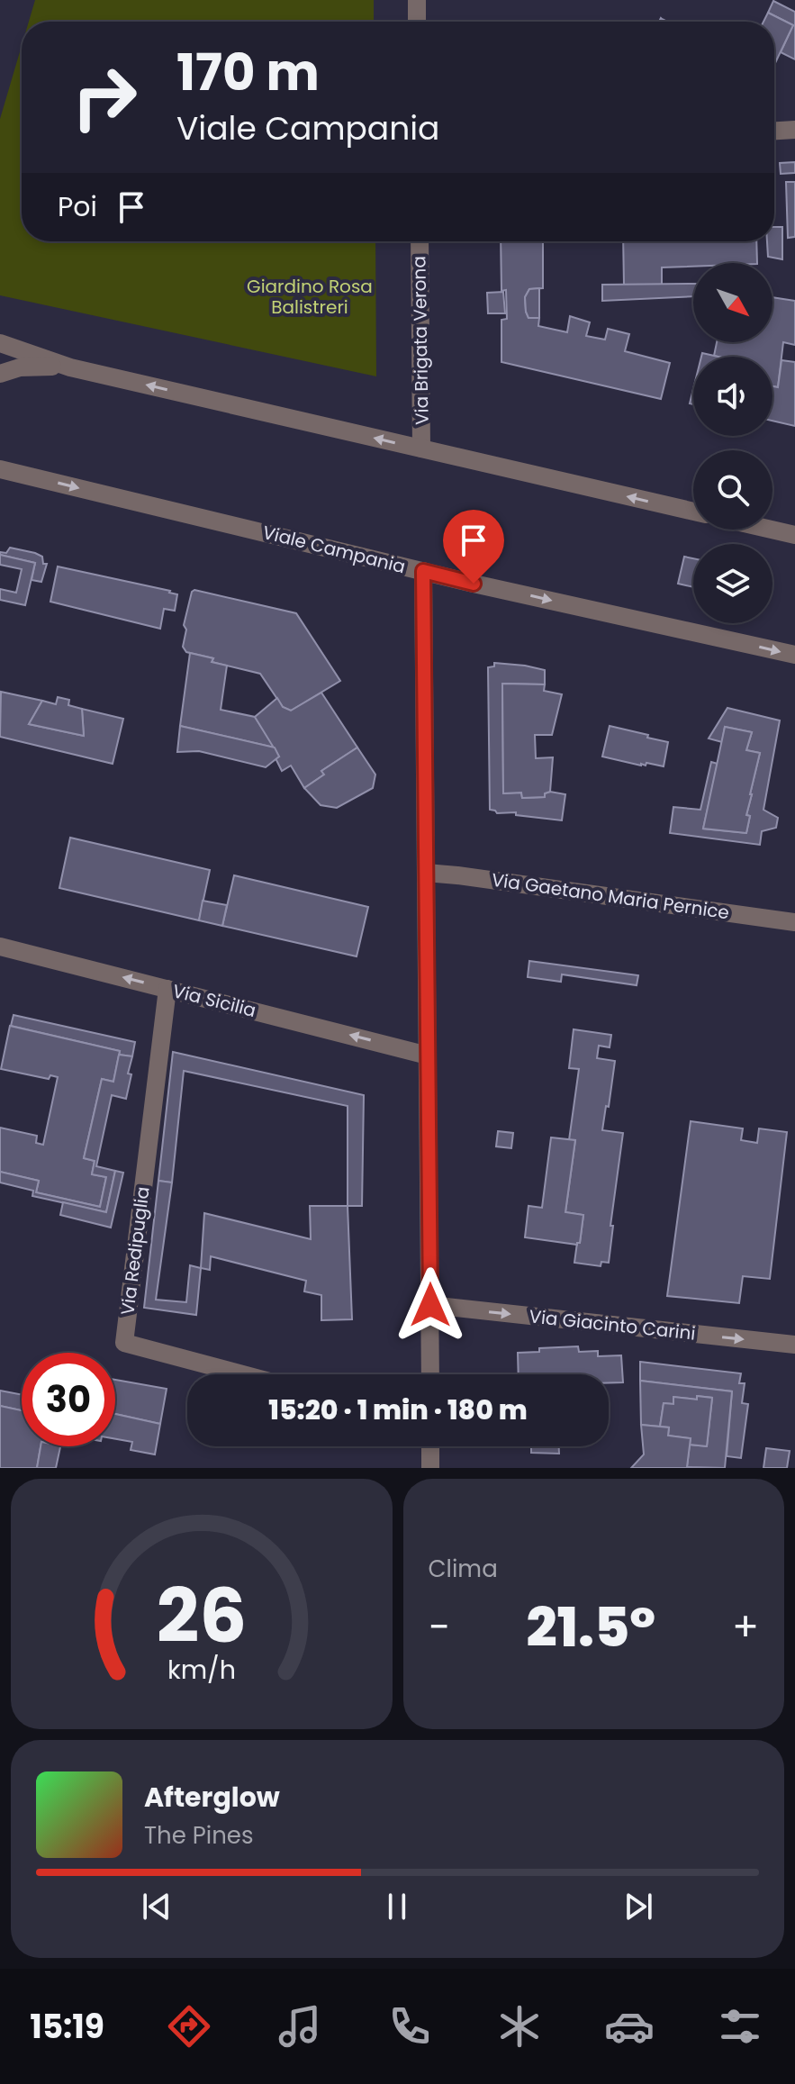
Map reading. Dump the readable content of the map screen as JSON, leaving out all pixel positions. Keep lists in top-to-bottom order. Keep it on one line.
{"streets":{"street":["Via Brigata Verona","Viale Campania","Via Gaetano Maria Pernice","Via Sicilia","Via Redipuglia","Via Giacinto Carini"]},"crossings":[["Via Sicilia","Via Redipuglia"]],"one_way":["Via Sicilia","Via Giacinto Carini"],"parks":["Giardino Rosa Balistreri"],"north":"bottom right","page":{"turn":["170 m","Viale Campania"],"then":"Poi","limit":"30","trip":"15:20 · 1 min · 180 m","tile":"Clima","heat":["−","21.5°","+"],"song":["Afterglow","The Pines"],"tabs":"15:19","gauge":["26","km/h"]}}
